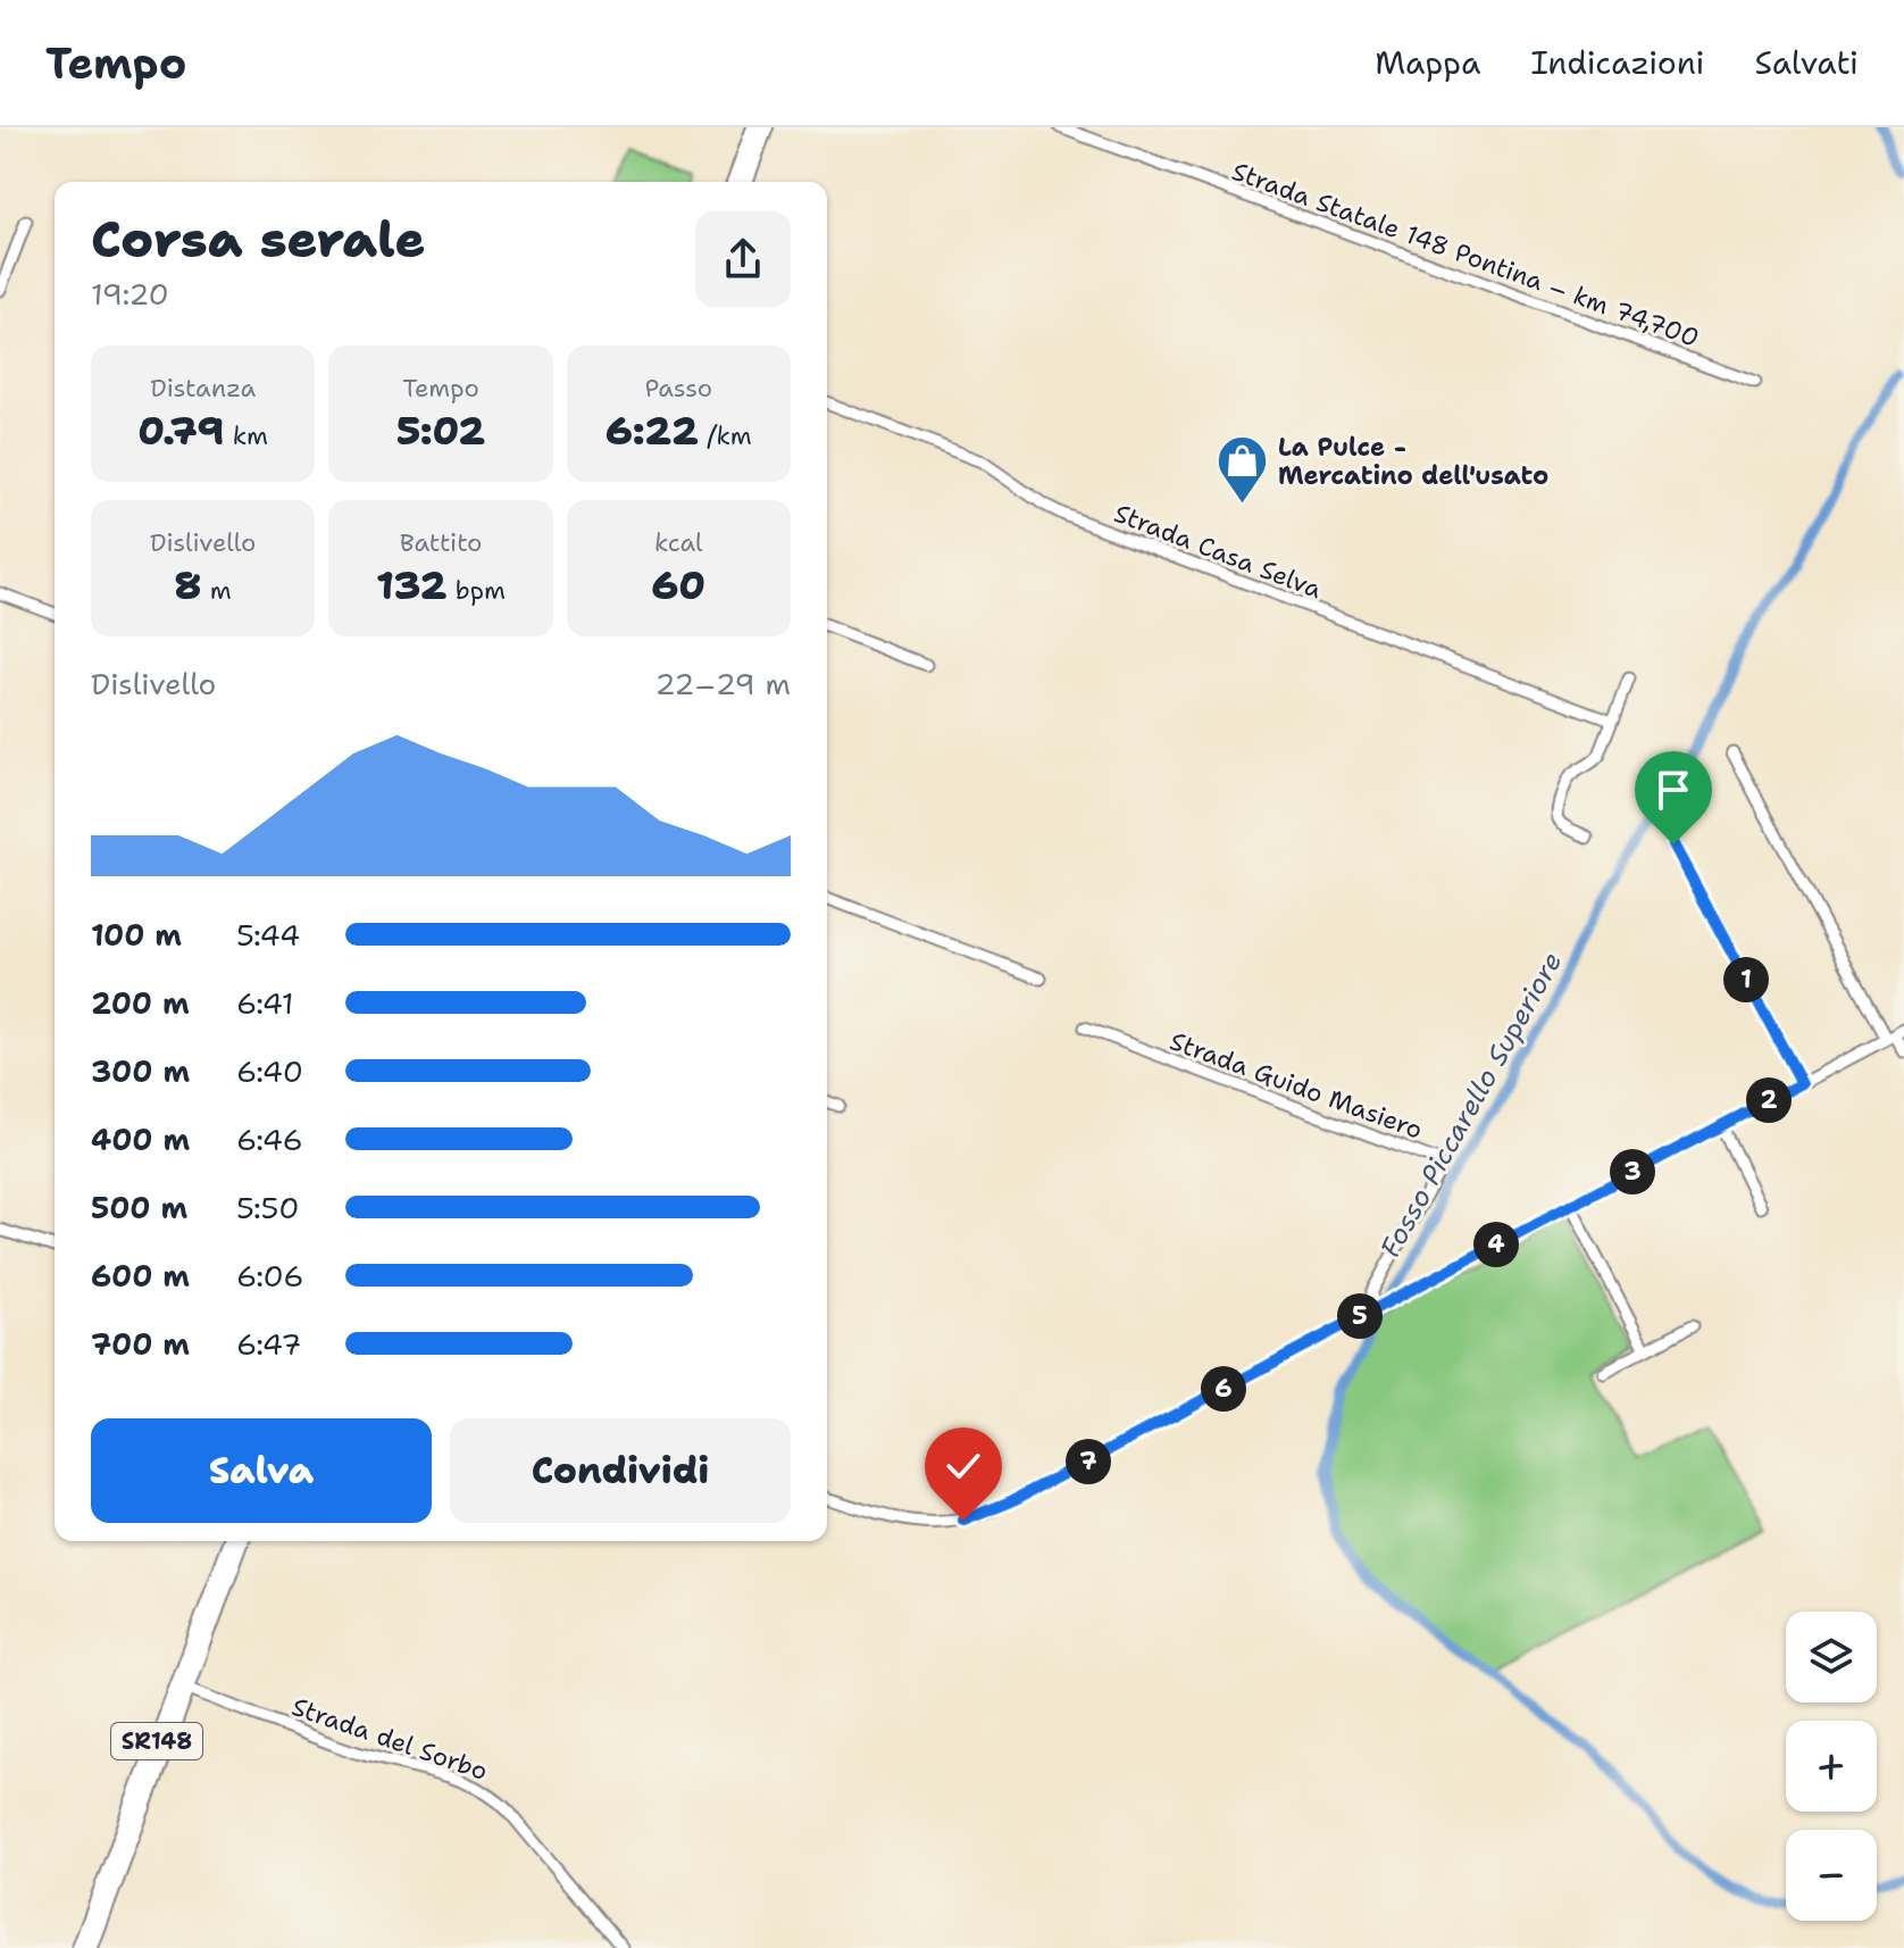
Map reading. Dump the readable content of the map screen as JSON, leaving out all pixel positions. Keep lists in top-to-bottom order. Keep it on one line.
{"streets":{"main road":["SR148"],"street":["Strada Statale 148 Pontina – km 74,700","Strada Casa Selva","Strada Guido Masiero","Strada del Sorbo"]},"crossings":[["Strada del Sorbo","SR148"]],"water":["Fosso Piccarello Superiore"],"places":{"shop":["La Pulce - Mercatino dell'usato"]},"page":{"header":"Tempo","nav":["Mappa","Indicazioni","Salvati"],"heading":["Corsa serale","19:20"],"stats":[["Distanza","0.79 km"],["Tempo","5:02"],["Passo","6:22 /km"],["Dislivello","8 m"],["Battito","132 bpm"],["kcal","60"]],"chart":["Dislivello","22–29 m"],"list":[{"name":"100 m","note":"5:44"},{"name":"200 m","note":"6:41"},{"name":"300 m","note":"6:40"},{"name":"400 m","note":"6:46"},{"name":"500 m","note":"5:50"},{"name":"600 m","note":"6:06"},{"name":"700 m","note":"6:47"}],"pins":["1","2","3","4","5","6","7"],"buttons":["Salva","Condividi"],"map_buttons":["+","−"]}}
